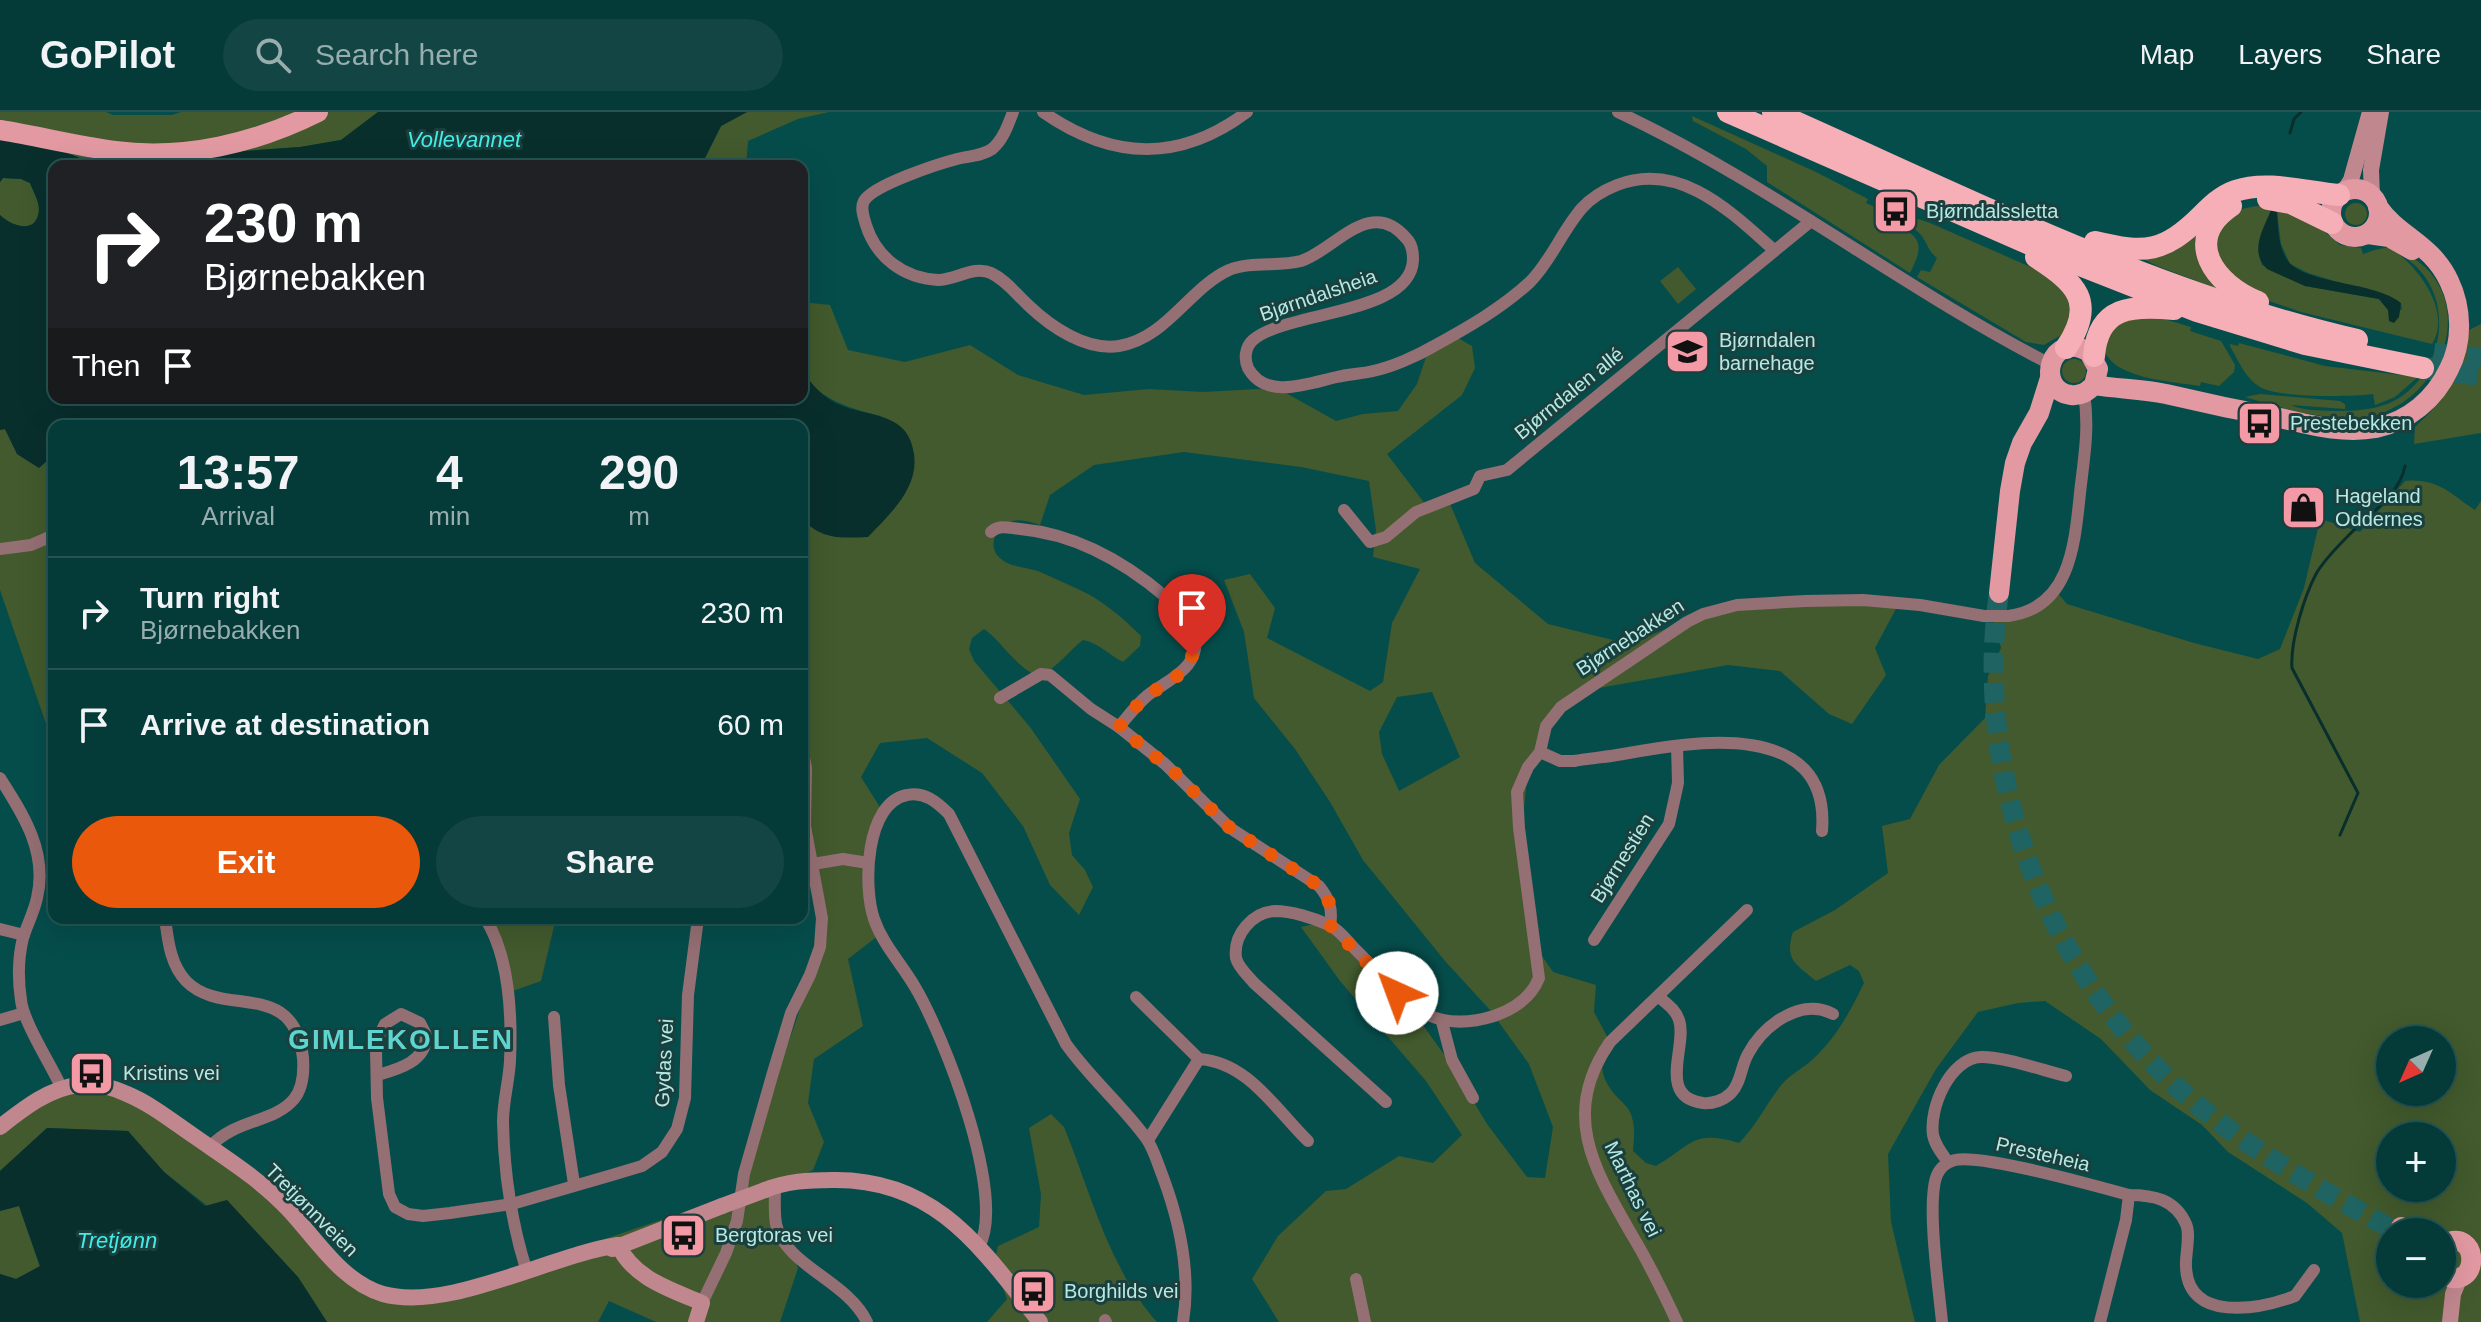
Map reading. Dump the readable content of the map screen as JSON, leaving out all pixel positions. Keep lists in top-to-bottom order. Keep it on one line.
{"streets":{"street":["Bjørndalsheia","Bjørndalen allé","Bjørnebakken","Bjørnestien","Gydas vei","Presteheia","Marthas vei","Tretjønnveien"]},"crossings":[["Bjørndalsheia","Bjørndalen allé"]],"districts":["GIMLEKOLLEN"],"water":["Vollevannet","Tretjønn"],"places":{"bus stop":["Bjørndalssletta","Prestebekken","Kristins vei","Bergtoras vei","Borghilds vei"],"school or university":["Bjørndalen barnehage"],"shop":["Hageland Oddernes"]},"north":"bottom left","page":{"header":"GoPilot","search":"Search here","nav":["Map","Layers","Share"],"turn":["230 m","Bjørnebakken"],"then":"Then","eta":["13:57","Arrival","4","min","290","m"],"list":[{"name":"Turn right","note":"Bjørnebakken","value":"230 m"},{"name":"Arrive at destination","value":"60 m"}],"buttons":["Exit","Share"],"map_buttons":["+","−"]}}
